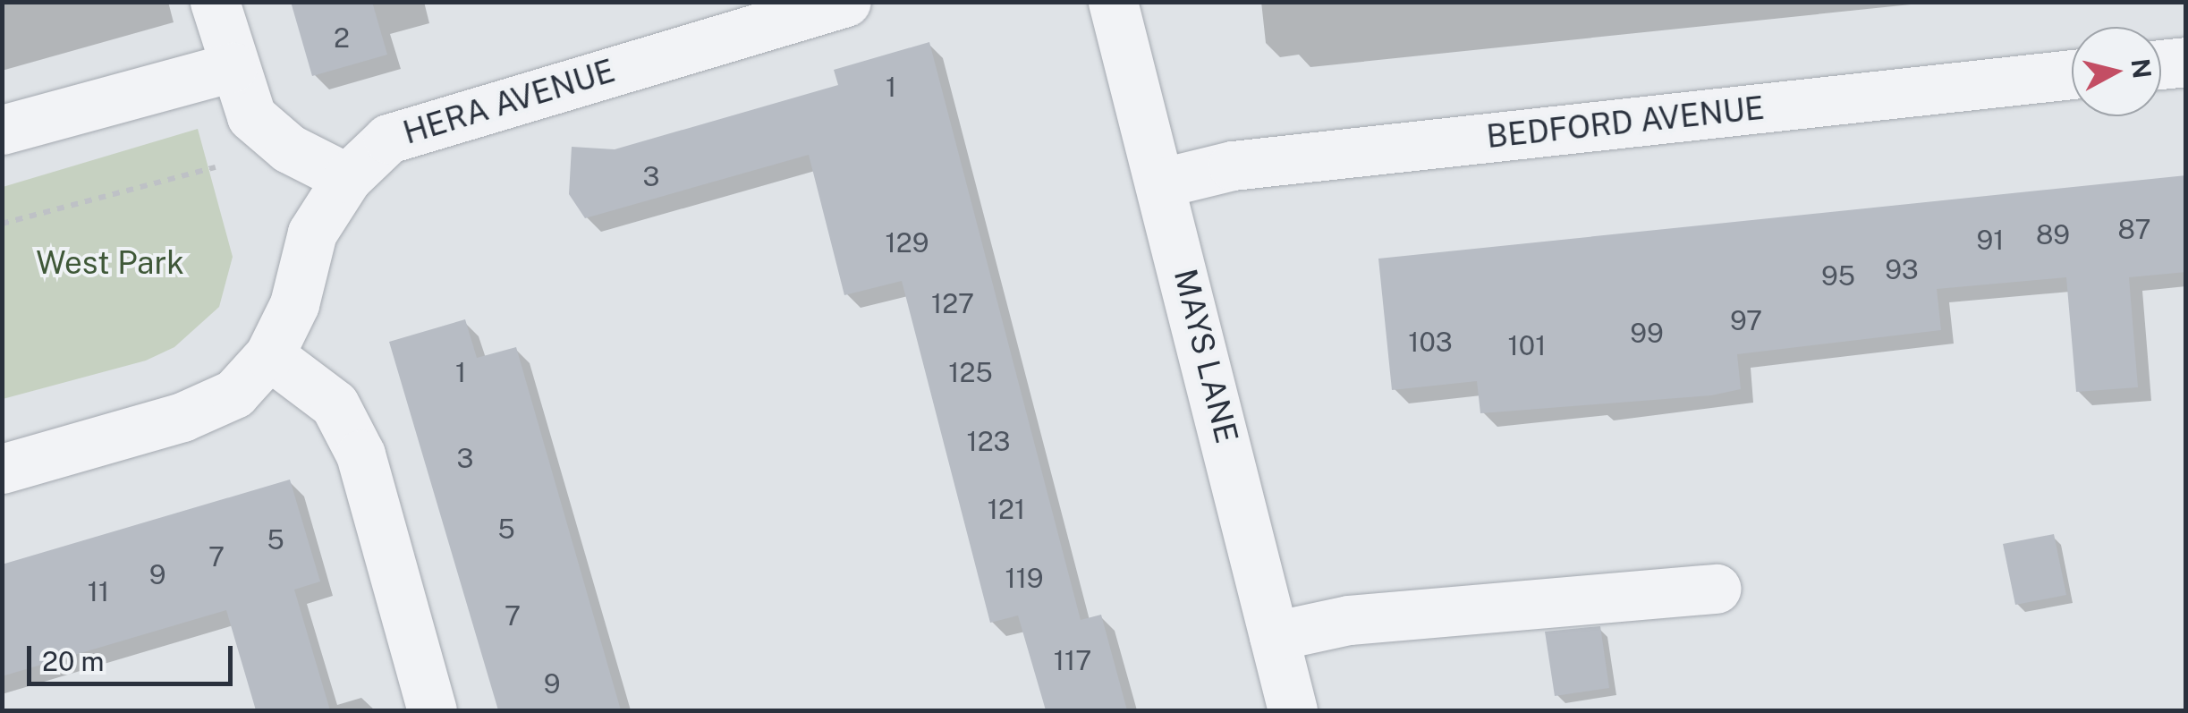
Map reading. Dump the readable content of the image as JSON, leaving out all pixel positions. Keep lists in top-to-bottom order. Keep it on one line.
{"streets":{"street":["HERA AVENUE","BEDFORD AVENUE","MAYS LANE"]},"crossings":[["BEDFORD AVENUE","MAYS LANE"]],"parks":["West Park"],"house_numbers":["2","1","3","87","89","91","129","93","95","127","97","99","103","101","1","125","123","3","121","5","5","7","9","119","11","7","117","9"],"scale_bar":"20 m","north":"right"}
